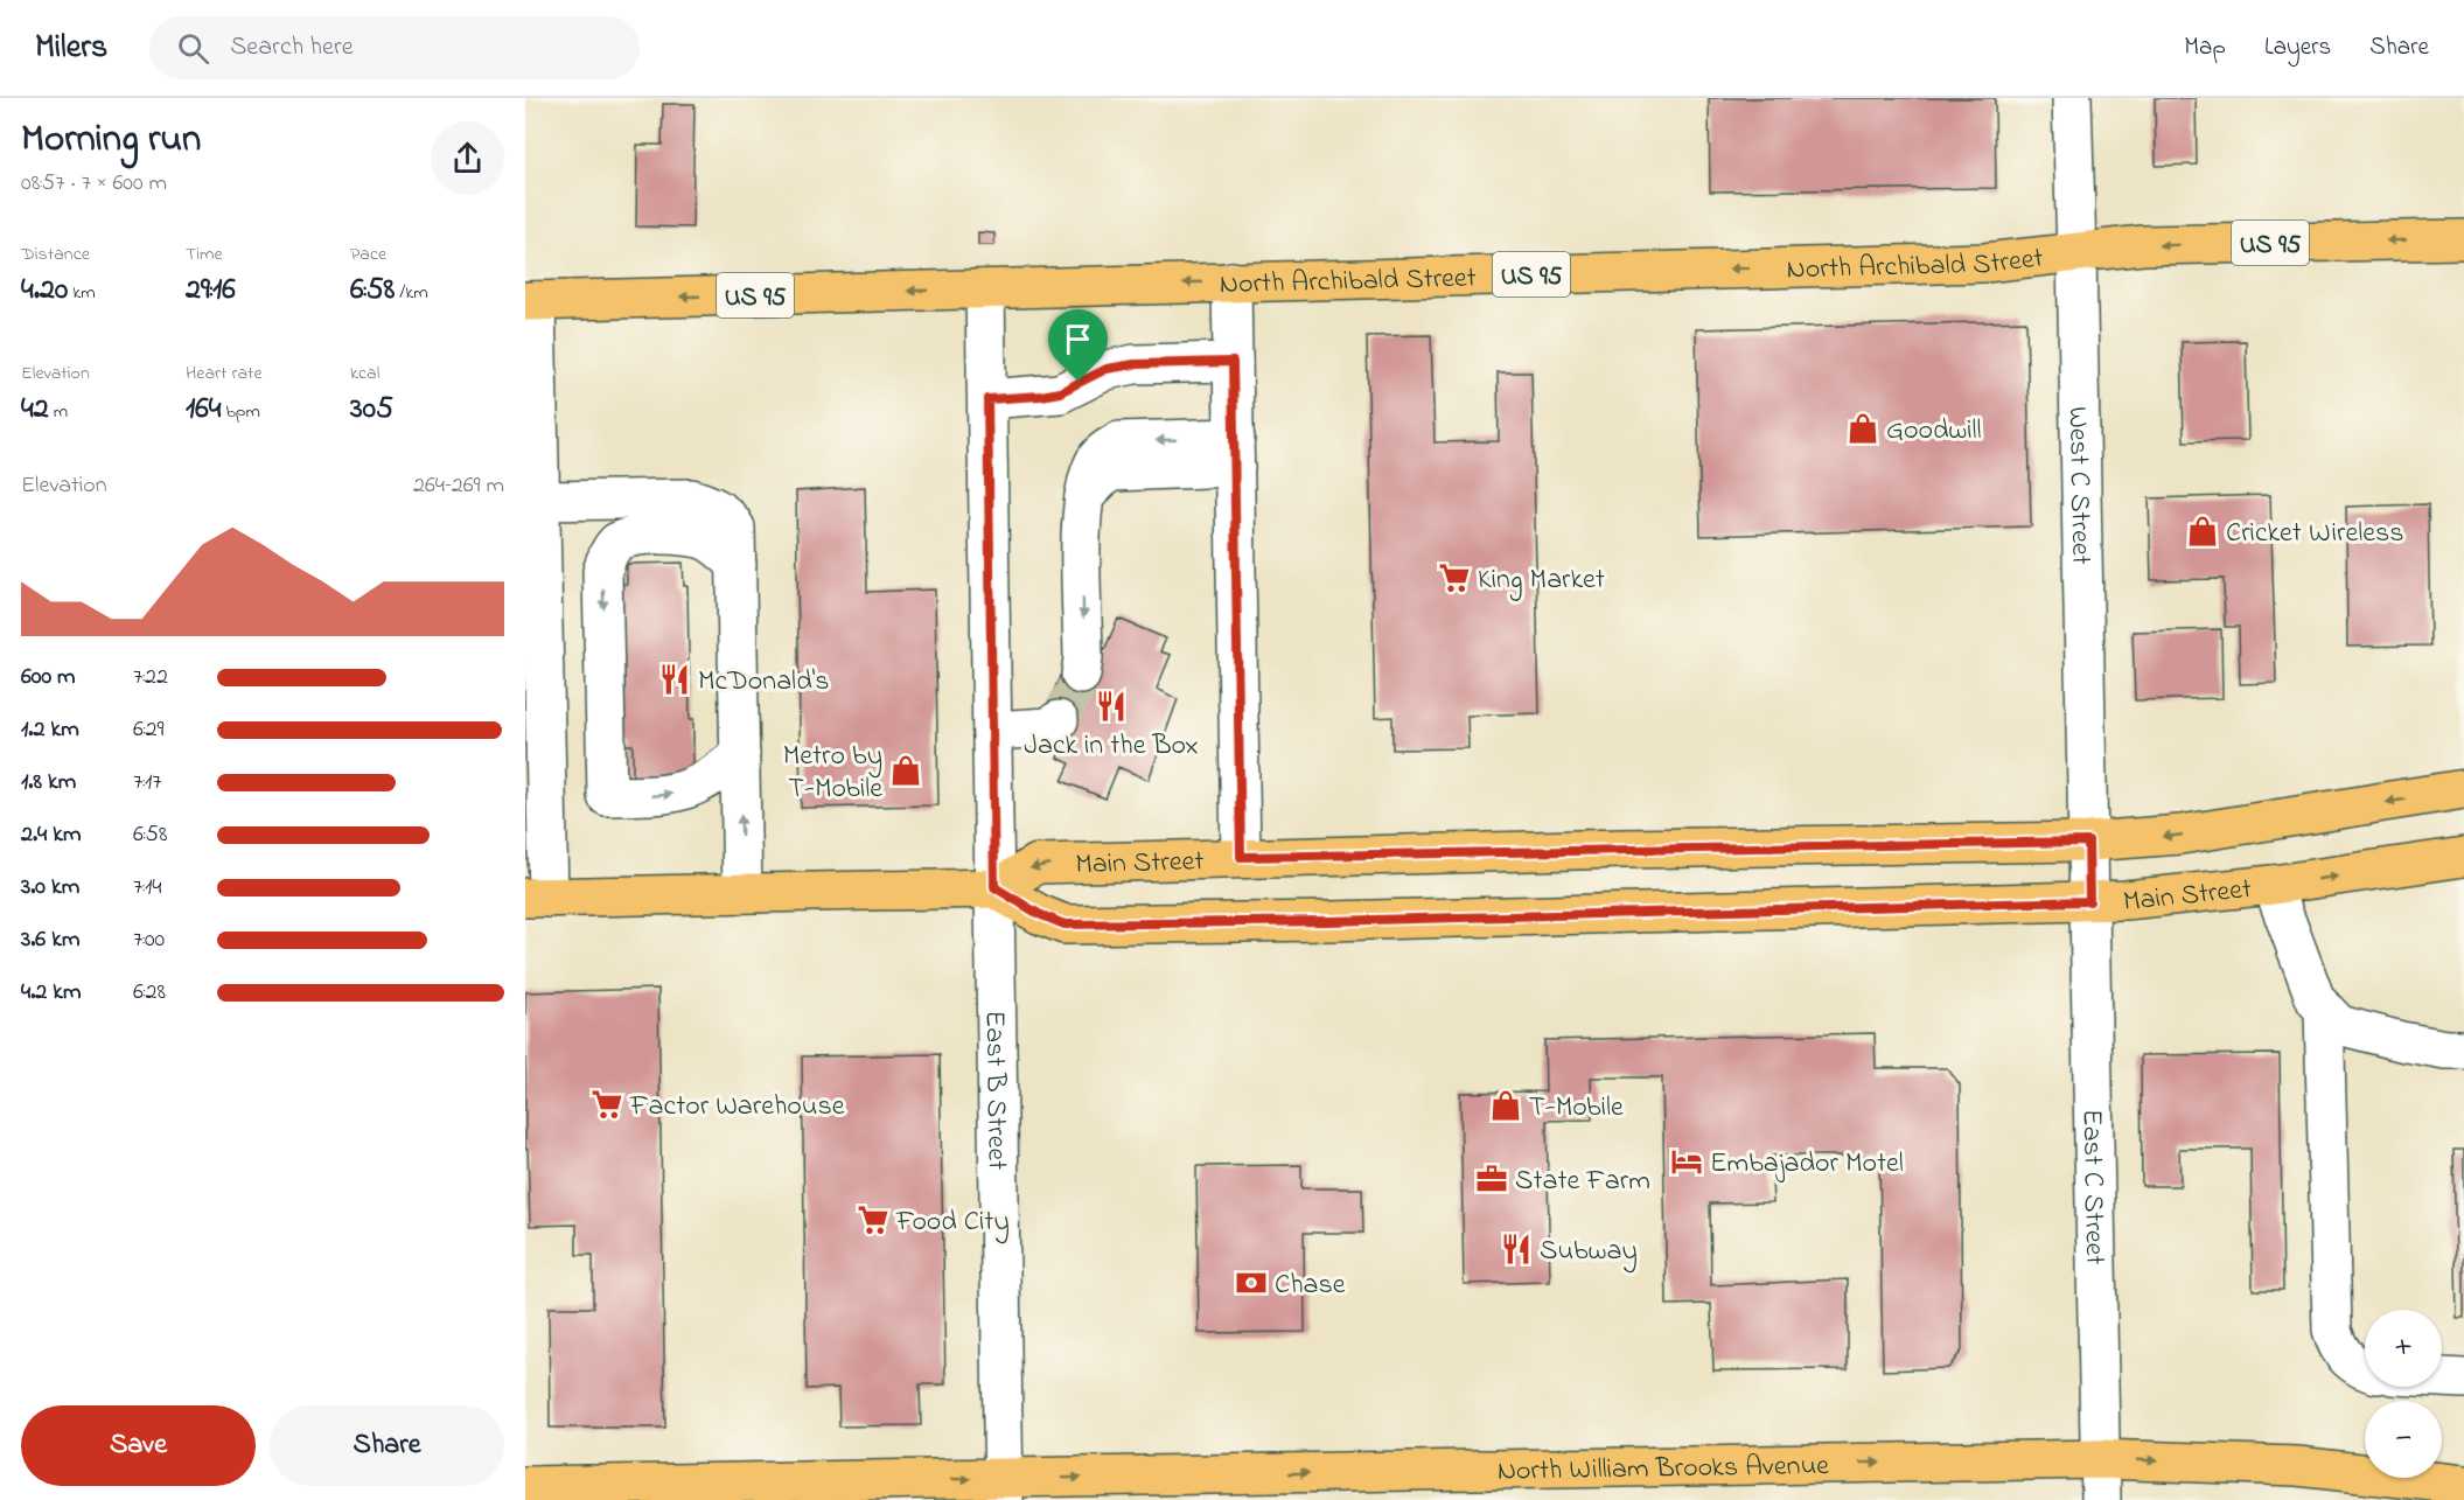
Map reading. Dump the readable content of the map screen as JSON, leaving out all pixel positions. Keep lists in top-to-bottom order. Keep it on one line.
{"streets":{"main road":["US 95","North Archibald Street","Main Street","North William Brooks Avenue"],"street":["West C Street","East B Street","East C Street"]},"crossings":[["North Archibald Street","West C Street"],["North Archibald Street","East B Street"],["West C Street","Main Street"],["West C Street","East C Street"],["Main Street","East B Street"],["Main Street","East C Street"],["East B Street","North William Brooks Avenue"],["East C Street","North William Brooks Avenue"]],"one_way":["North Archibald Street","North William Brooks Avenue"],"places":{"shop":["Goodwill","Cricket Wireless","Metro by T-Mobile","T-Mobile"],"supermarket":["King Market","Factor Warehouse","Food City"],"restaurant":["McDonald's","Jack in the Box","Subway"],"hotel":["Embajador Motel"],"office":["State Farm"],"bank":["Chase"]},"page":{"header":"Milers","search":"Search here","nav":["Map","Layers","Share"],"heading":["Morning run","08:57 · 7 × 600 m"],"stats":[["Distance","4.20 km"],["Time","29:16"],["Pace","6:58 /km"],["Elevation","42 m"],["Heart rate","164 bpm"],["kcal","305"]],"chart":["Elevation","264–269 m"],"list":[{"name":"600 m","note":"7:22"},{"name":"1.2 km","note":"6:29"},{"name":"1.8 km","note":"7:17"},{"name":"2.4 km","note":"6:58"},{"name":"3.0 km","note":"7:14"},{"name":"3.6 km","note":"7:00"},{"name":"4.2 km","note":"6:28"}],"map_buttons":["+","−"],"buttons":["Save","Share"]}}
